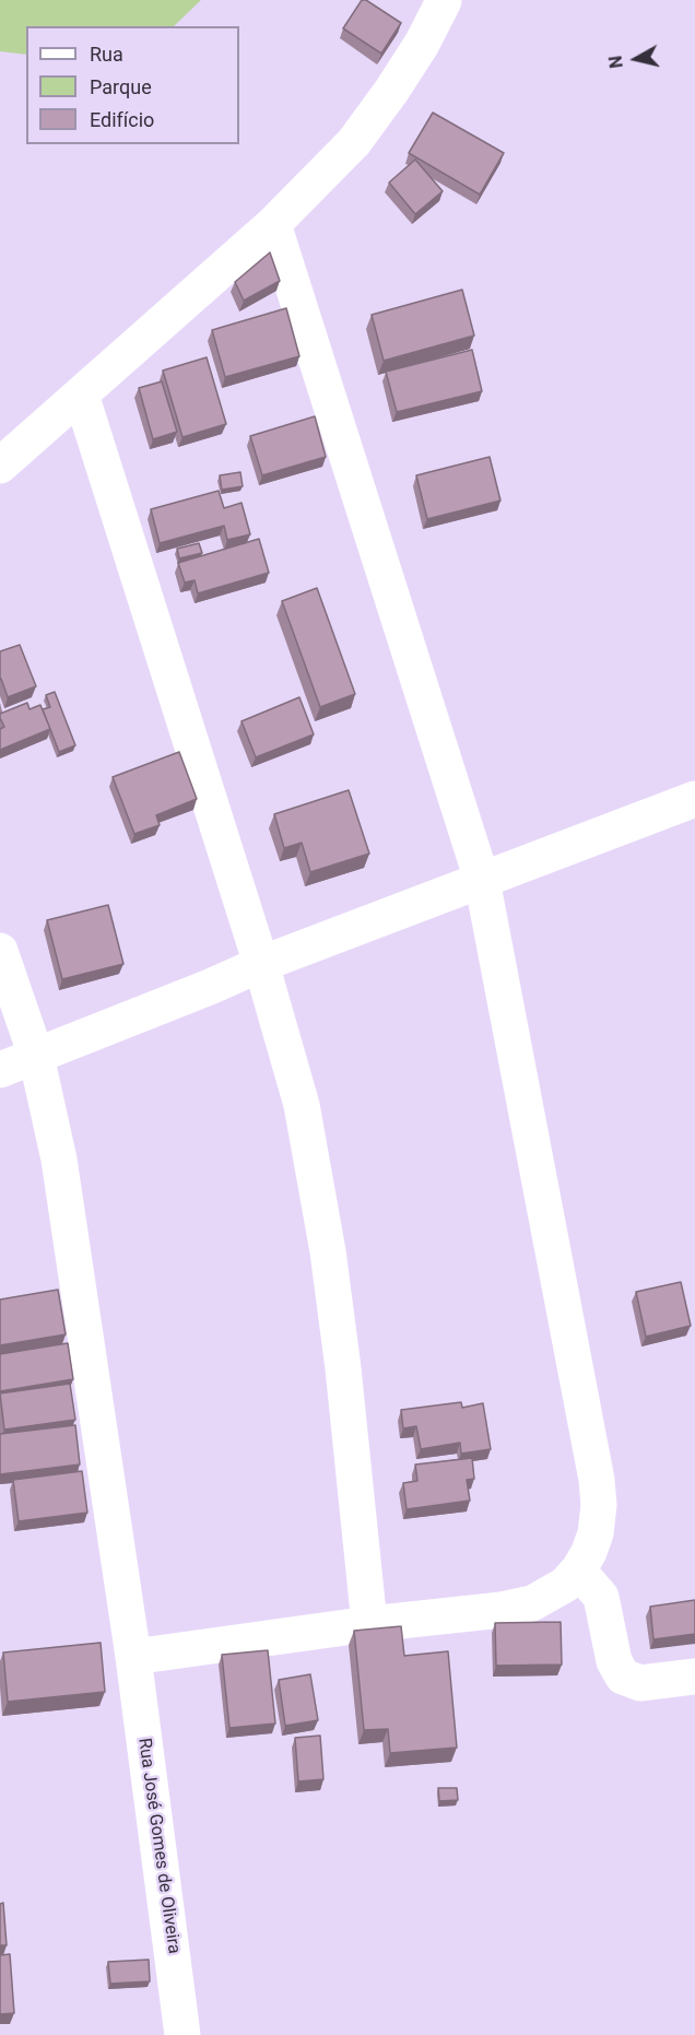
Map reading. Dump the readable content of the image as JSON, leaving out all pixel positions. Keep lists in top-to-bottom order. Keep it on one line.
{"streets":{"street":["Rua José Gomes de Oliveira"]},"legend":["Rua","Parque","Edifício"],"north":"left"}
